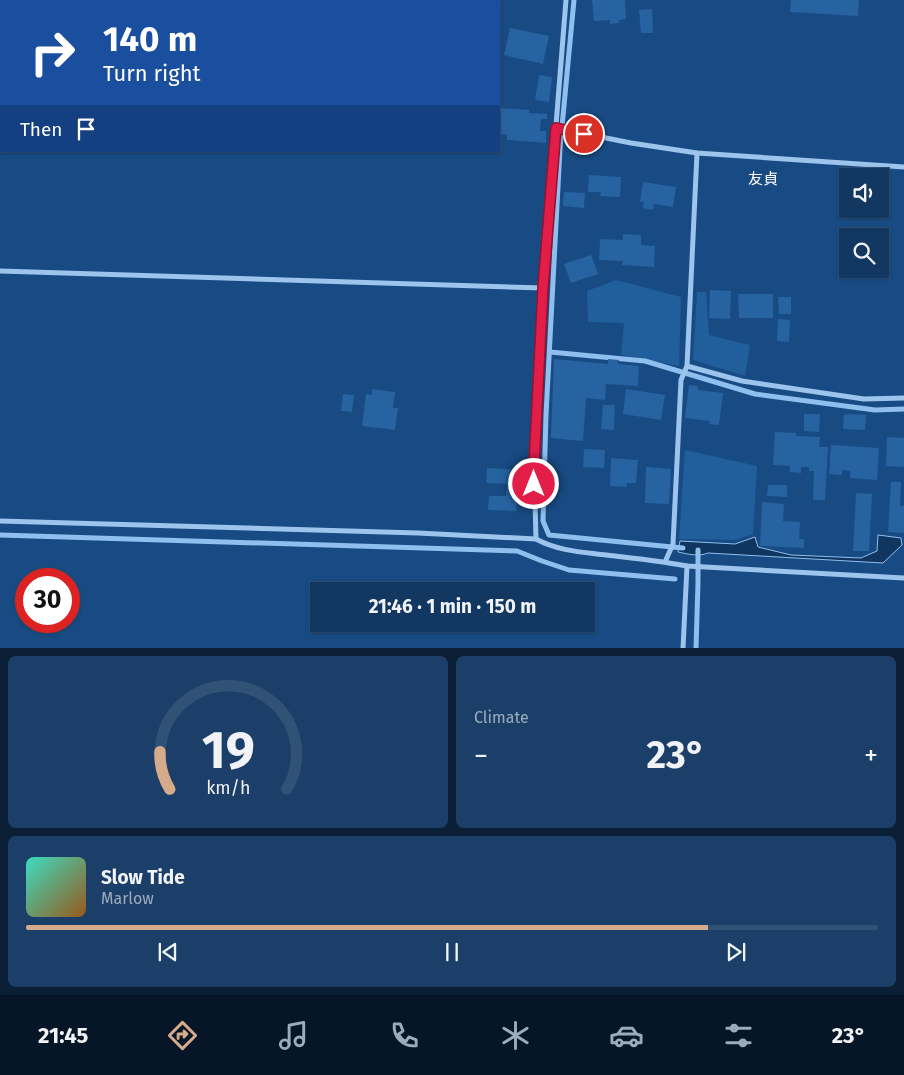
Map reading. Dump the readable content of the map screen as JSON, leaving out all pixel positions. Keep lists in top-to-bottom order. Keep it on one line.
{"districts":["友貞"],"page":{"turn":["140 m","Turn right"],"then":"Then","limit":"30","trip":"21:46 · 1 min · 150 m","tile":"Climate","heat":["−","23°","+"],"song":["Slow Tide","Marlow"],"tabs":["21:45","23°"],"gauge":["19","km/h"]}}
